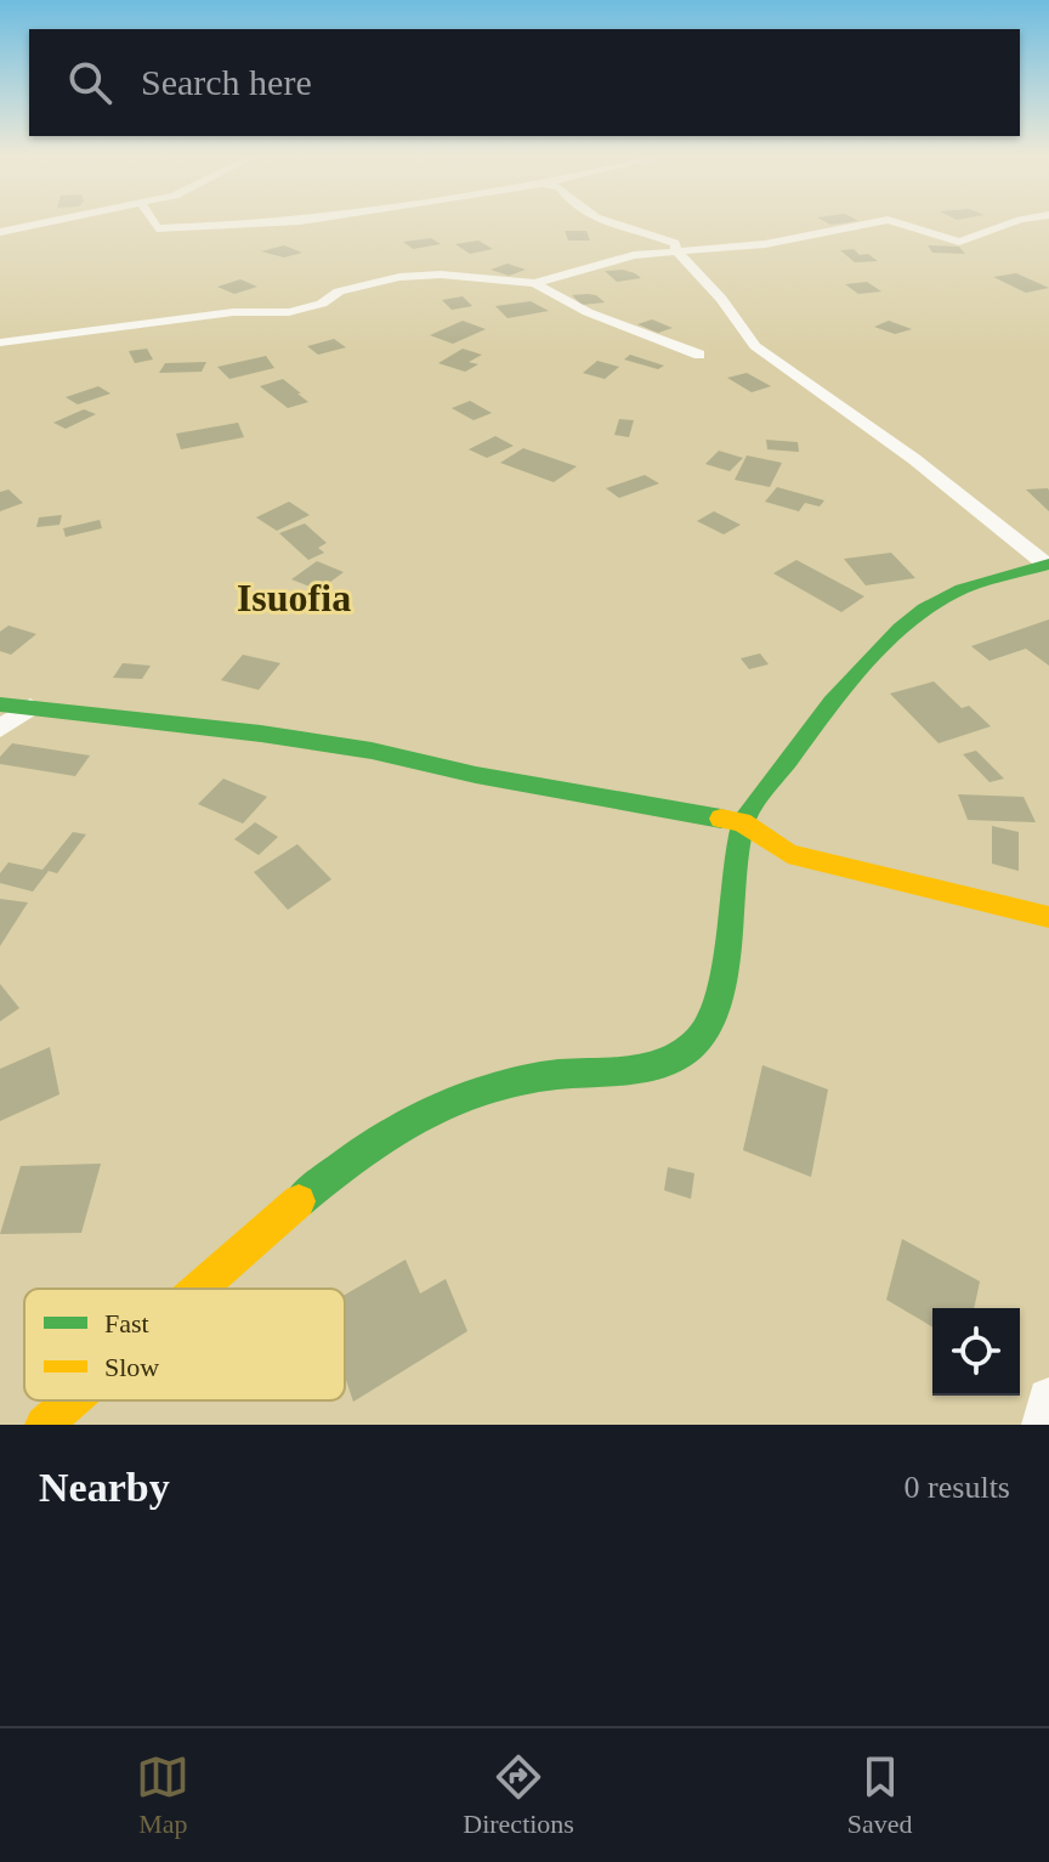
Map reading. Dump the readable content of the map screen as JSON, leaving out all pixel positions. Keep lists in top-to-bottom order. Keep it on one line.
{"districts":["Isuofia"],"legend":["Fast","Slow"],"page":{"search":"Search here","heading":["Nearby","0 results"],"nav":["Map","Directions","Saved"]}}
